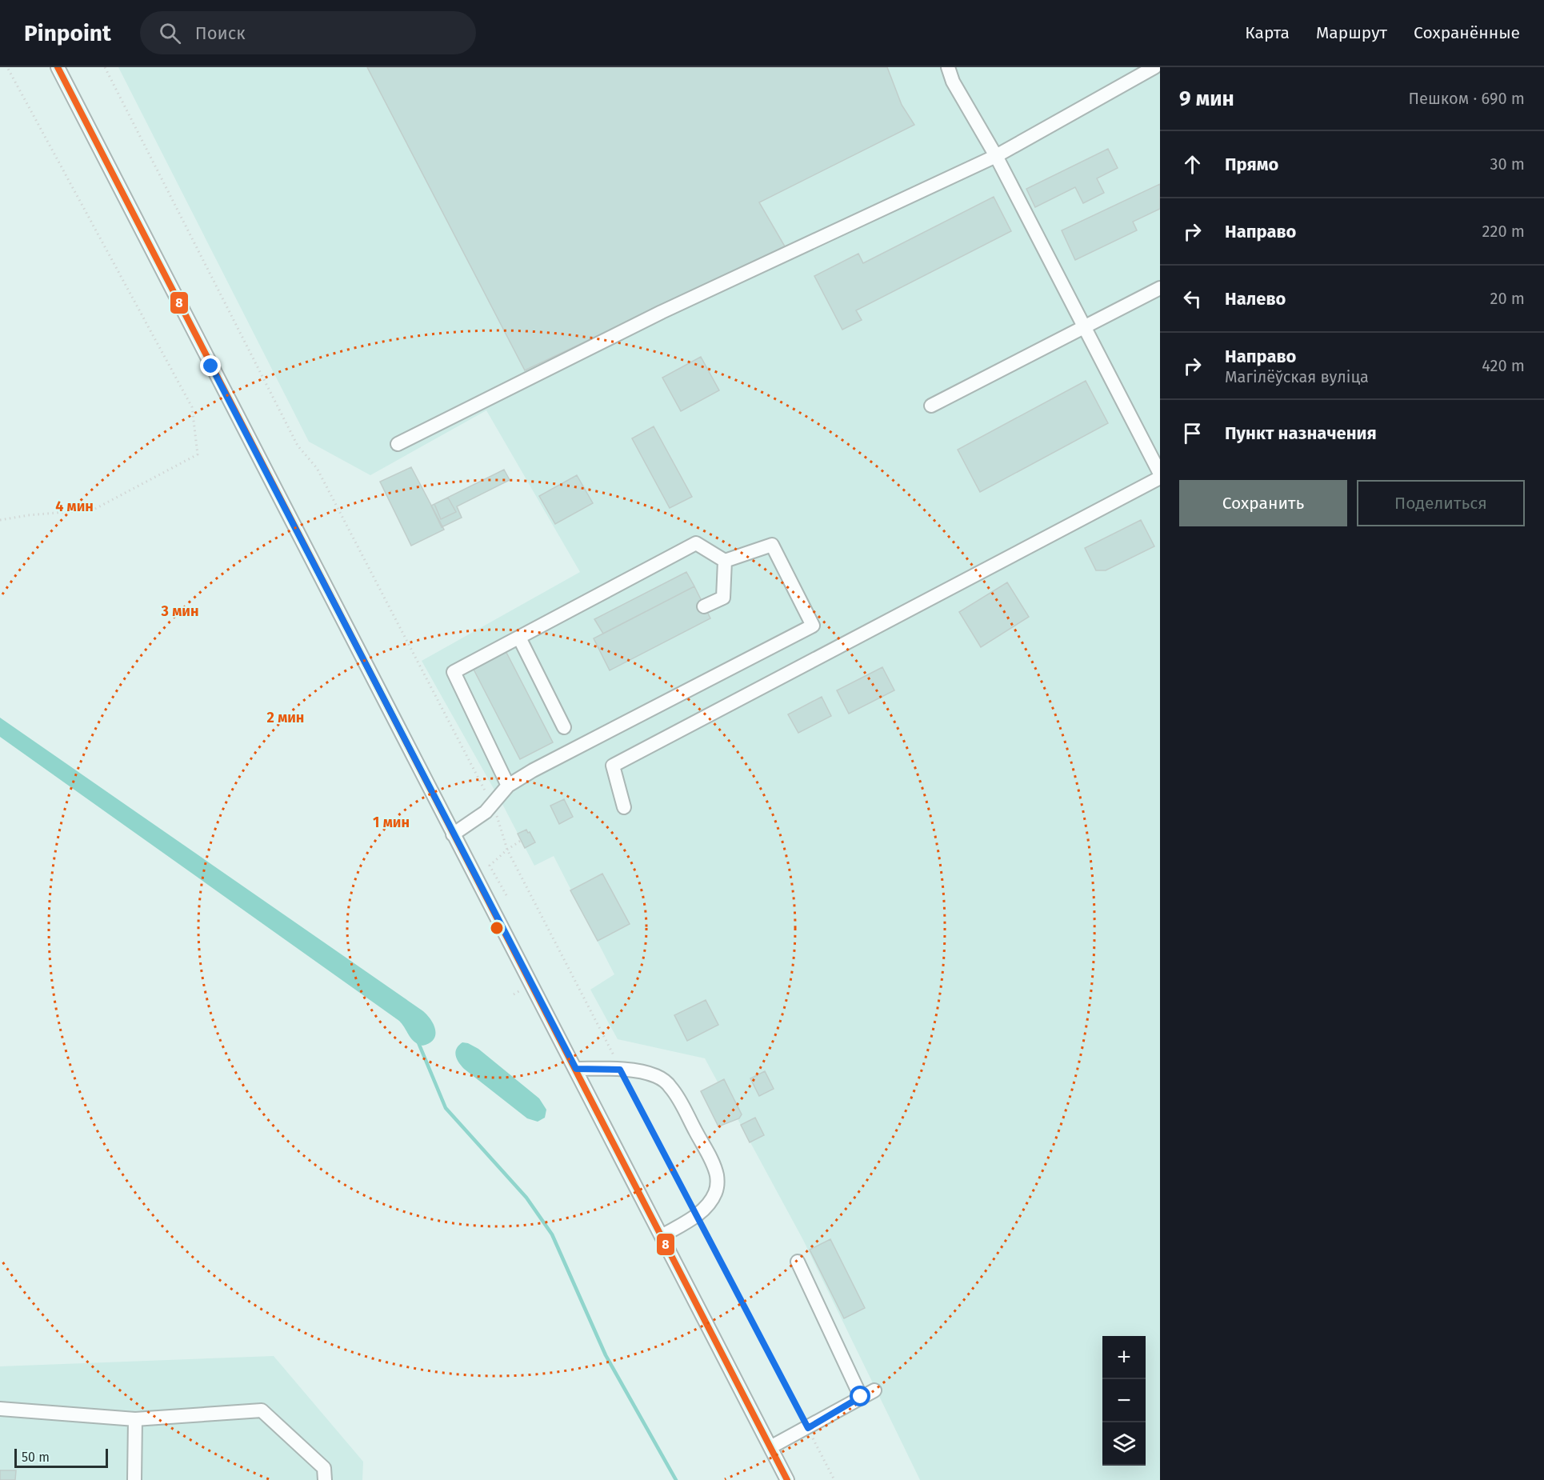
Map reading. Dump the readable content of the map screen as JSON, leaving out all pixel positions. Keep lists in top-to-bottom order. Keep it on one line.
{"lines":["transit line 8"],"scale_bar":"50 m","page":{"header":"Pinpoint","search":"Поиск","nav":["Карта","Маршрут","Сохранённые"],"heading":["9 мин","Пешком · 690 m"],"list":[["Прямо","30 m"],["Направо","220 m"],["Налево","20 m"],["Направо","Магілёўская вуліца","420 m"],"Пункт назначения"],"buttons":["Сохранить","Поделиться"],"map_buttons":["+","−"],"scale":"50 m"},"rings":["4 мин","3 мин","2 мин","1 мин"]}
